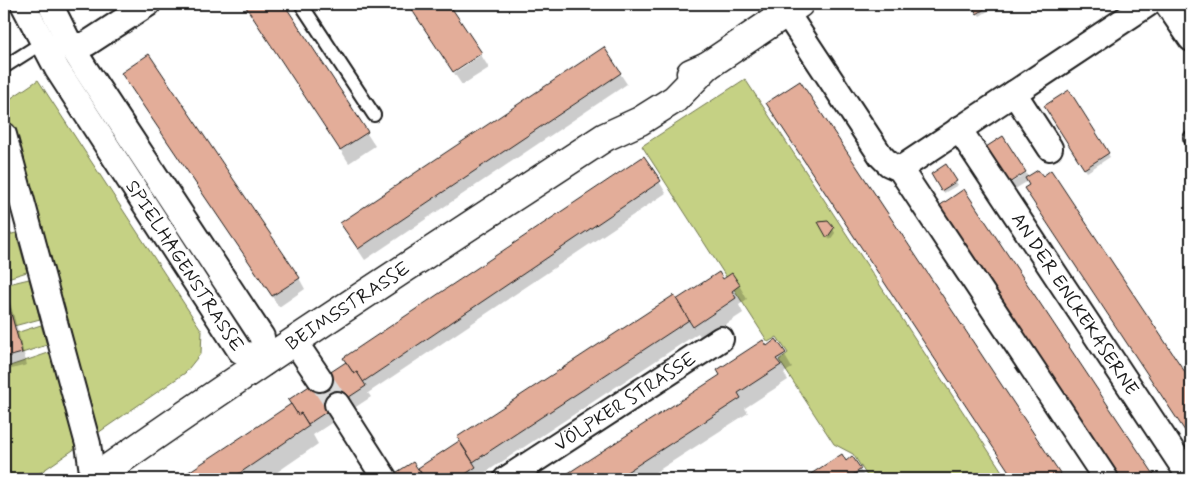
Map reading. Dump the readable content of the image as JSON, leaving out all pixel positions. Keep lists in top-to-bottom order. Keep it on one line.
{"streets":{"street":["SPIELHAGENSTRASSE","AN DER ENCKEKASERNE","BEIMSSTRASSE","VÖLPKER STRASSE"]},"crossings":[["SPIELHAGENSTRASSE","BEIMSSTRASSE"]]}
